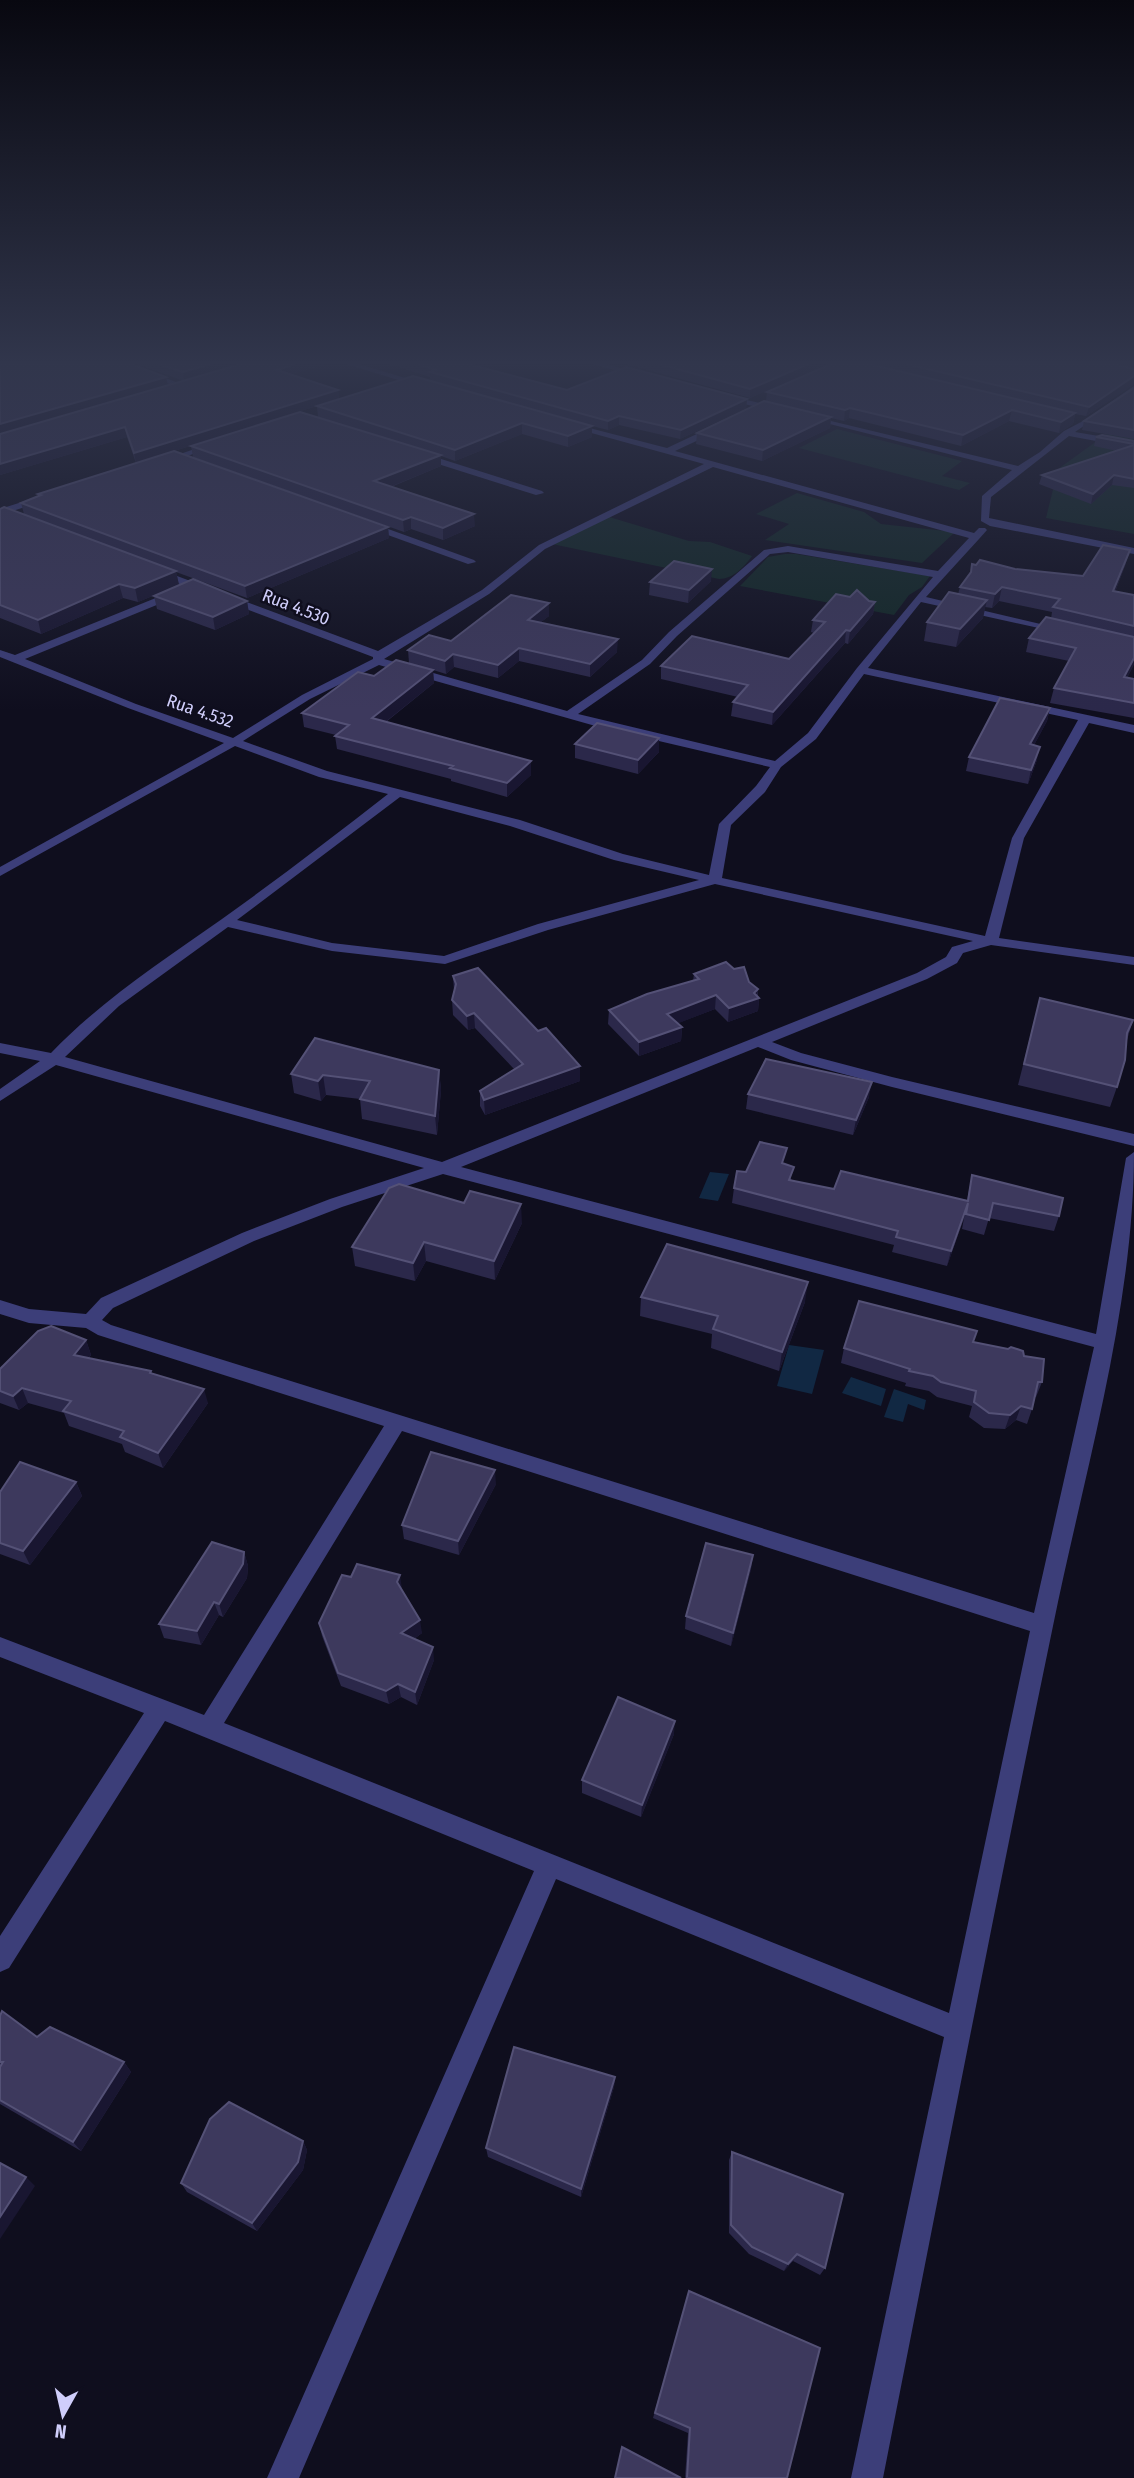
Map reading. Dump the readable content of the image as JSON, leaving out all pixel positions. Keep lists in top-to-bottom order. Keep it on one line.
{"streets":{"street":["Rua 4.530","Rua 4.532"]},"crossings":[["Rua 4.530","Rua 4.532"]],"north":"bottom"}
